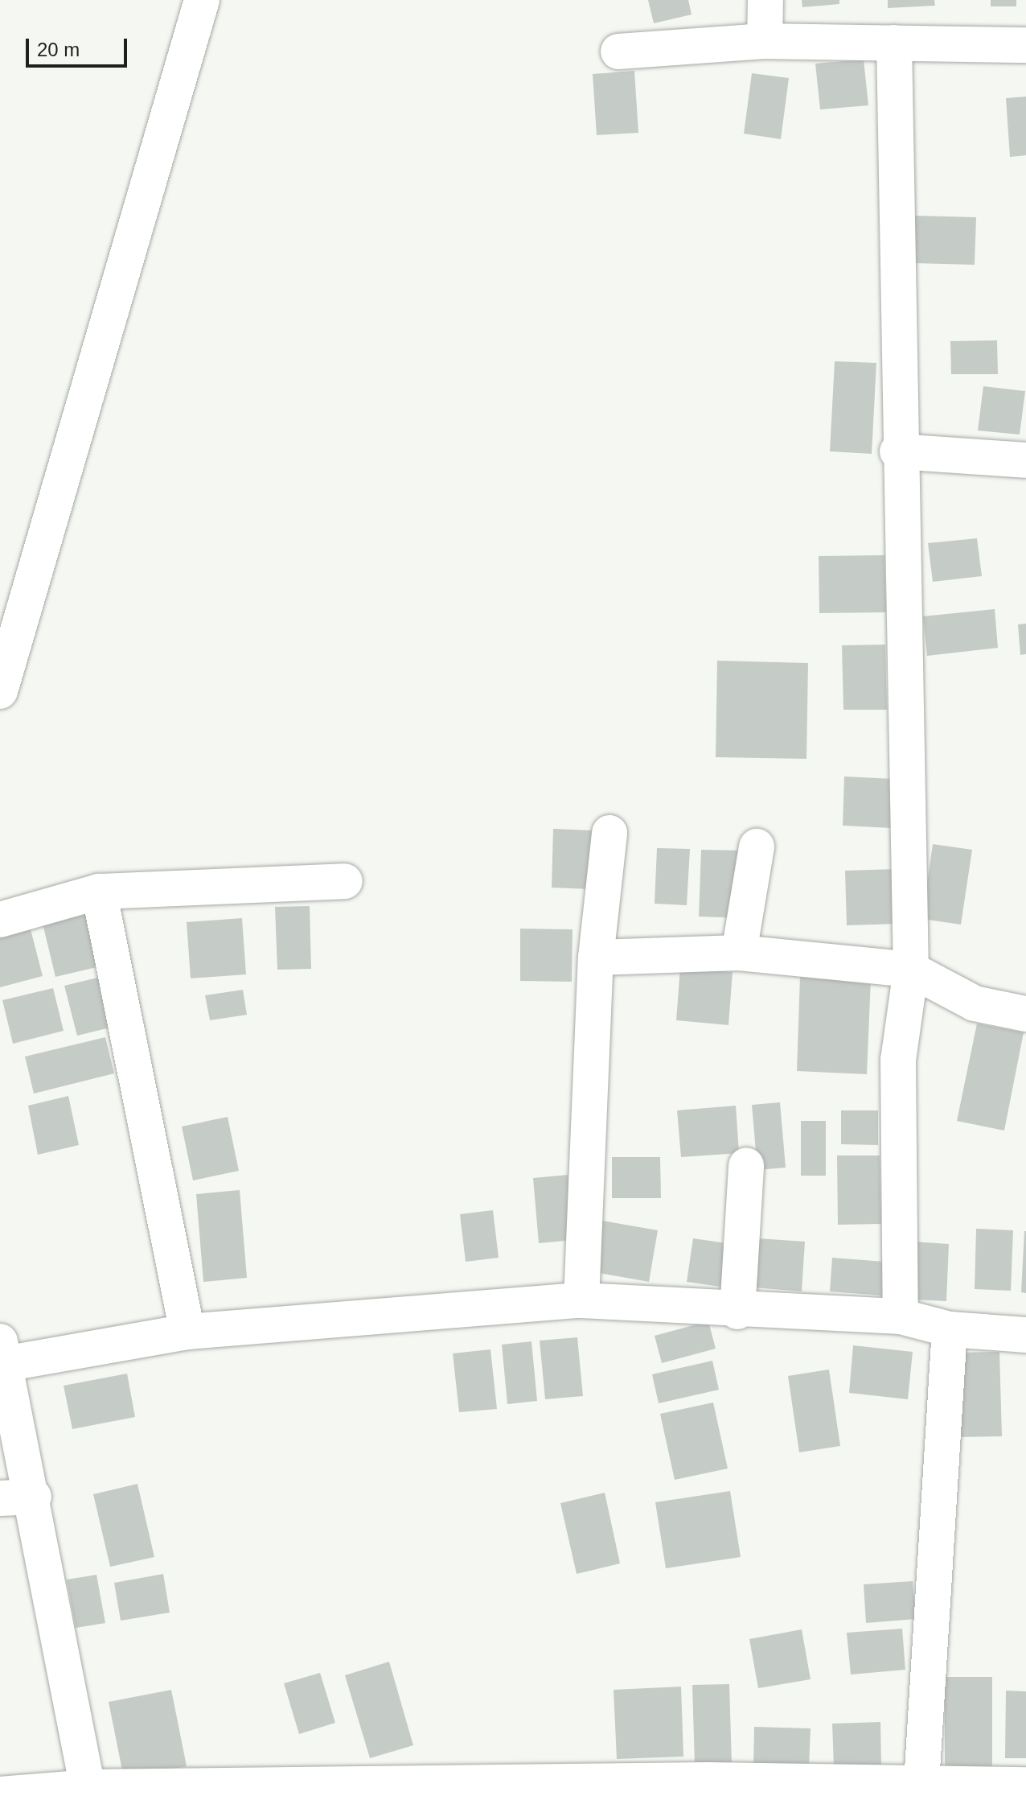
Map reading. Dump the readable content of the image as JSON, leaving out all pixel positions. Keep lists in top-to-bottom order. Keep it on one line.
{"scale_bar":"20 m"}
